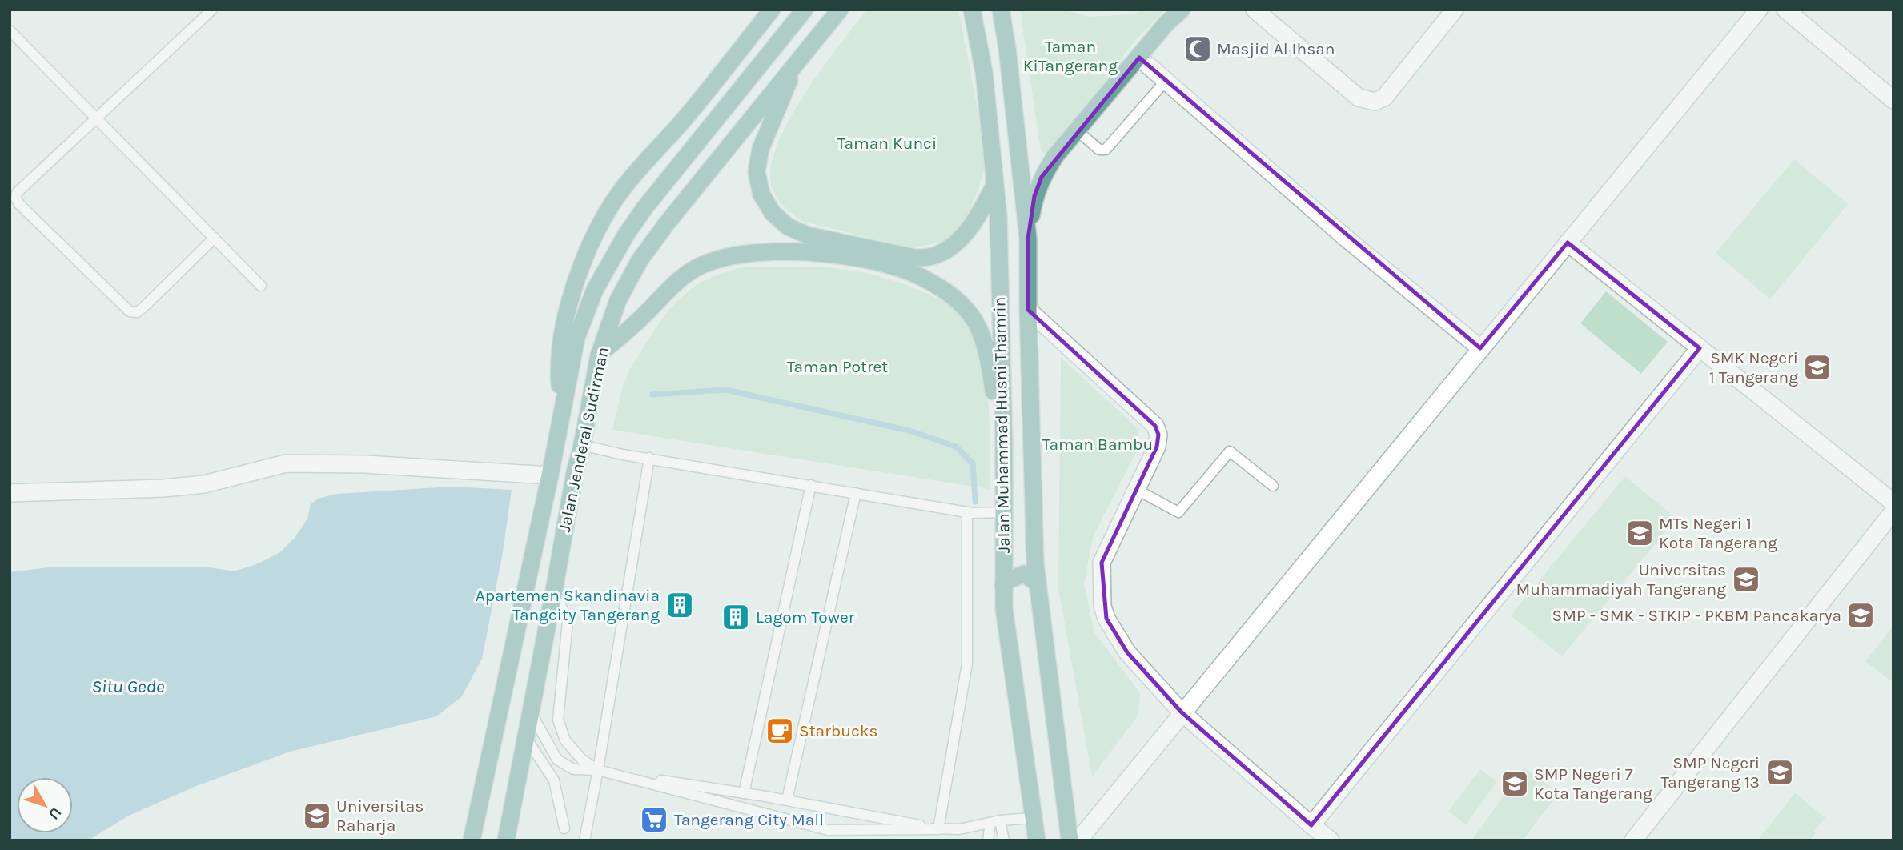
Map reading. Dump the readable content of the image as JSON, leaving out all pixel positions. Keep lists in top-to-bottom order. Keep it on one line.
{"streets":{"main road":["Jalan Muhammad Husni Thamrin","Jalan Jenderal Sudirman"]},"water":["Situ Gede"],"parks":["Taman KiTangerang","Taman Kunci","Taman Potret","Taman Bambu"],"places":{"mosque":["Masjid Al Ihsan"],"school or university":["SMK Negeri 1 Tangerang","MTs Negeri 1 Kota Tangerang","Universitas Muhammadiyah Tangerang","SMP - SMK - STKIP - PKBM Pancakarya","SMP Negeri Tangerang 13","SMP Negeri 7 Kota Tangerang","Universitas Raharja"],"building":["Apartemen Skandinavia Tangcity Tangerang","Lagom Tower"],"cafe":["Starbucks"],"supermarket":["Tangerang City Mall"]},"north":"bottom right"}
